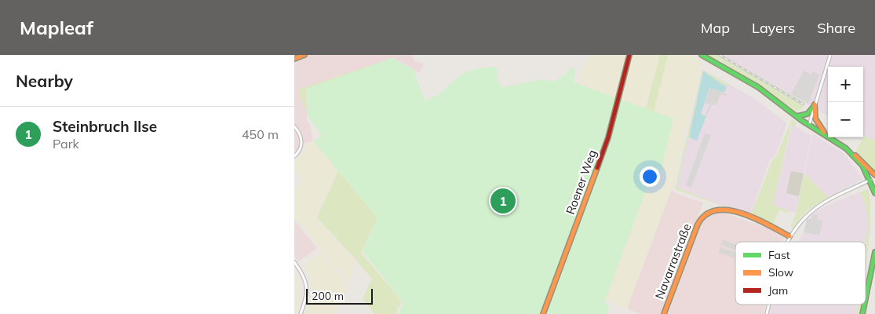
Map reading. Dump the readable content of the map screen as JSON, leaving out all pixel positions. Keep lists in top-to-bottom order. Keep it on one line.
{"streets":{"street":["Roener Weg","Navarrastraße"]},"legend":["Fast","Slow","Jam"],"scale_bar":"200 m","page":{"header":"Mapleaf","nav":["Map","Layers","Share"],"heading":"Nearby","map_buttons":["+","−"],"list":[{"mark":"1","name":"Steinbruch Ilse","note":"Park","value":"450 m"}],"pins":"1","scale":"200 m"}}
